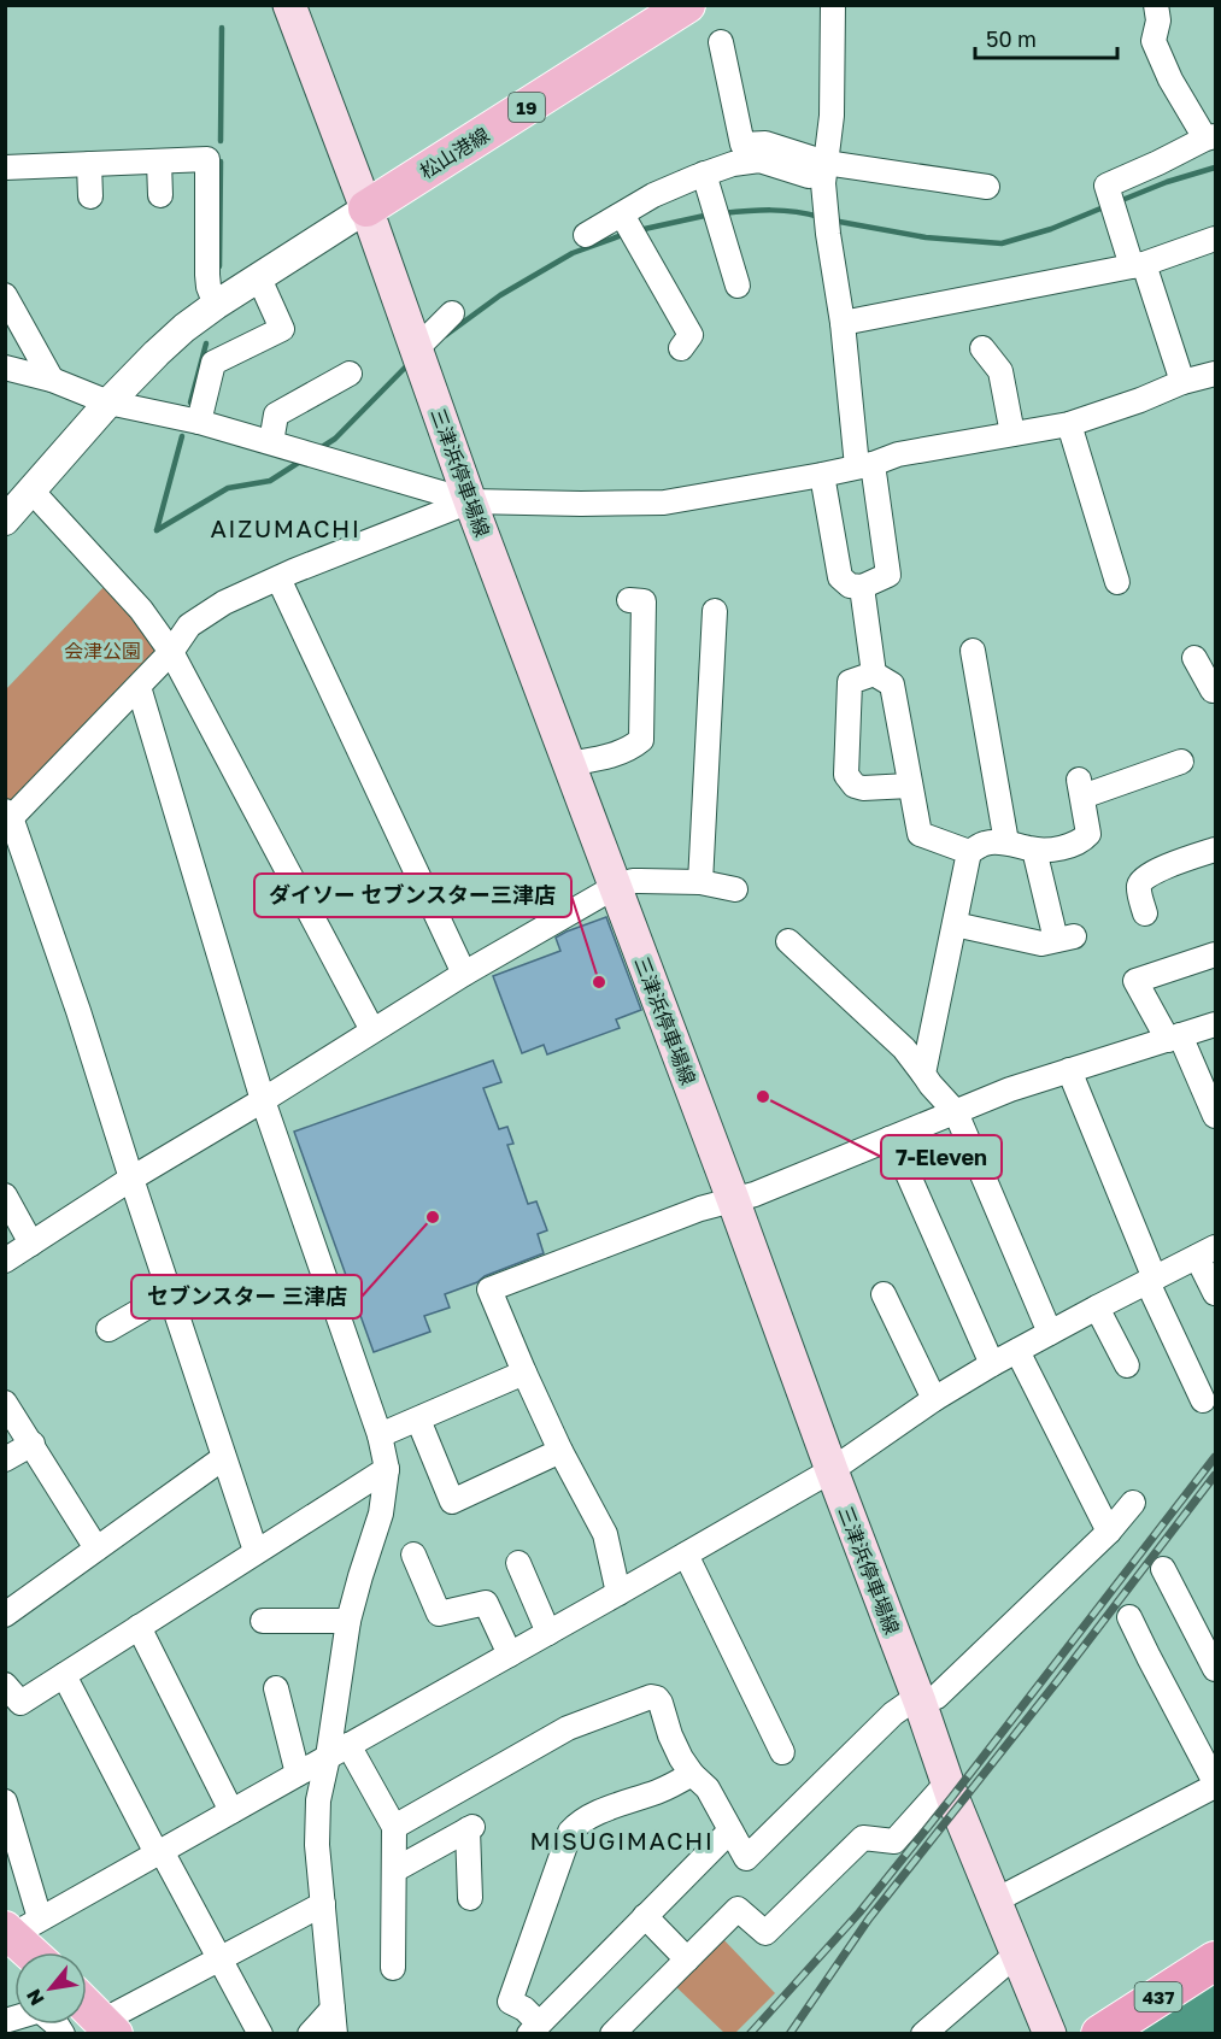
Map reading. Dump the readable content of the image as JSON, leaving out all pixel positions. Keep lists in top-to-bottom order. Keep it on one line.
{"streets":{"highway":["437"],"main road":["19","松山港線","三津浜停車場線"]},"crossings":[["松山港線","三津浜停車場線"]],"districts":["AIZUMACHI","MISUGIMACHI"],"parks":["会津公園"],"places":["ダイソー セブンスター三津店","7-Eleven","セブンスター 三津店"],"scale_bar":"50 m","north":"bottom left"}
